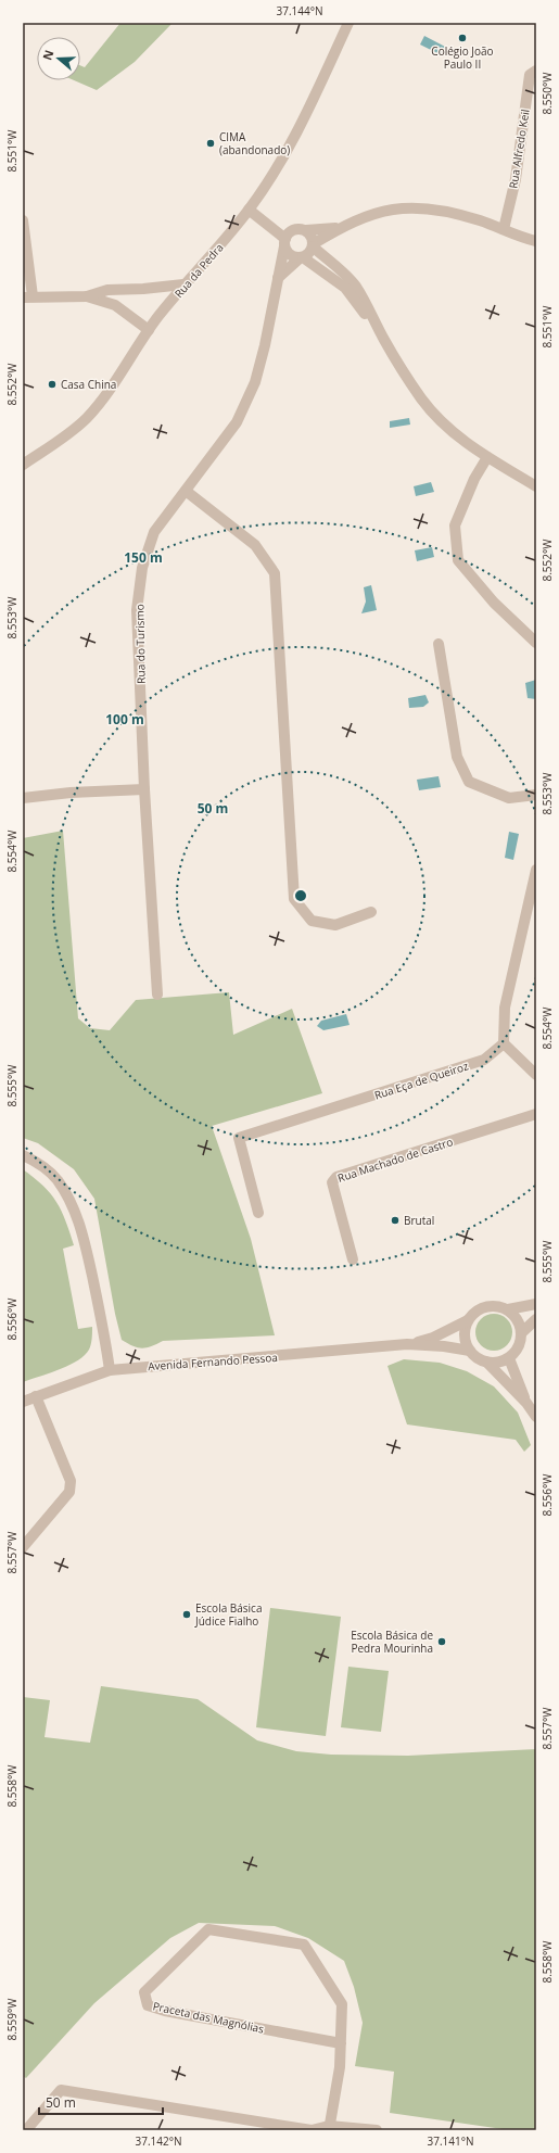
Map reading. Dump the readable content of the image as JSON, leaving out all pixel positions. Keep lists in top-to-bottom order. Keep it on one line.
{"streets":{"street":["Rua Alfredo Keil","Rua da Pedra","Rua do Turismo","Rua Eça de Queiroz","Rua Machado de Castro","Avenida Fernando Pessoa","Praceta das Magnólias"]},"places":["Colégio João Paulo II","CIMA (abandonado)","Casa China","Brutal","Escola Básica Júdice Fialho","Escola Básica de Pedra Mourinha"],"scale_bar":"50 m","north":"left","coordinates":["37.144°N","8.550°W","8.551°W","8.552°W","8.553°W","8.554°W","8.555°W","8.556°W","8.557°W","8.558°W","8.559°W","37.142°N","37.141°N"],"rings":["150 m","100 m","50 m"]}
